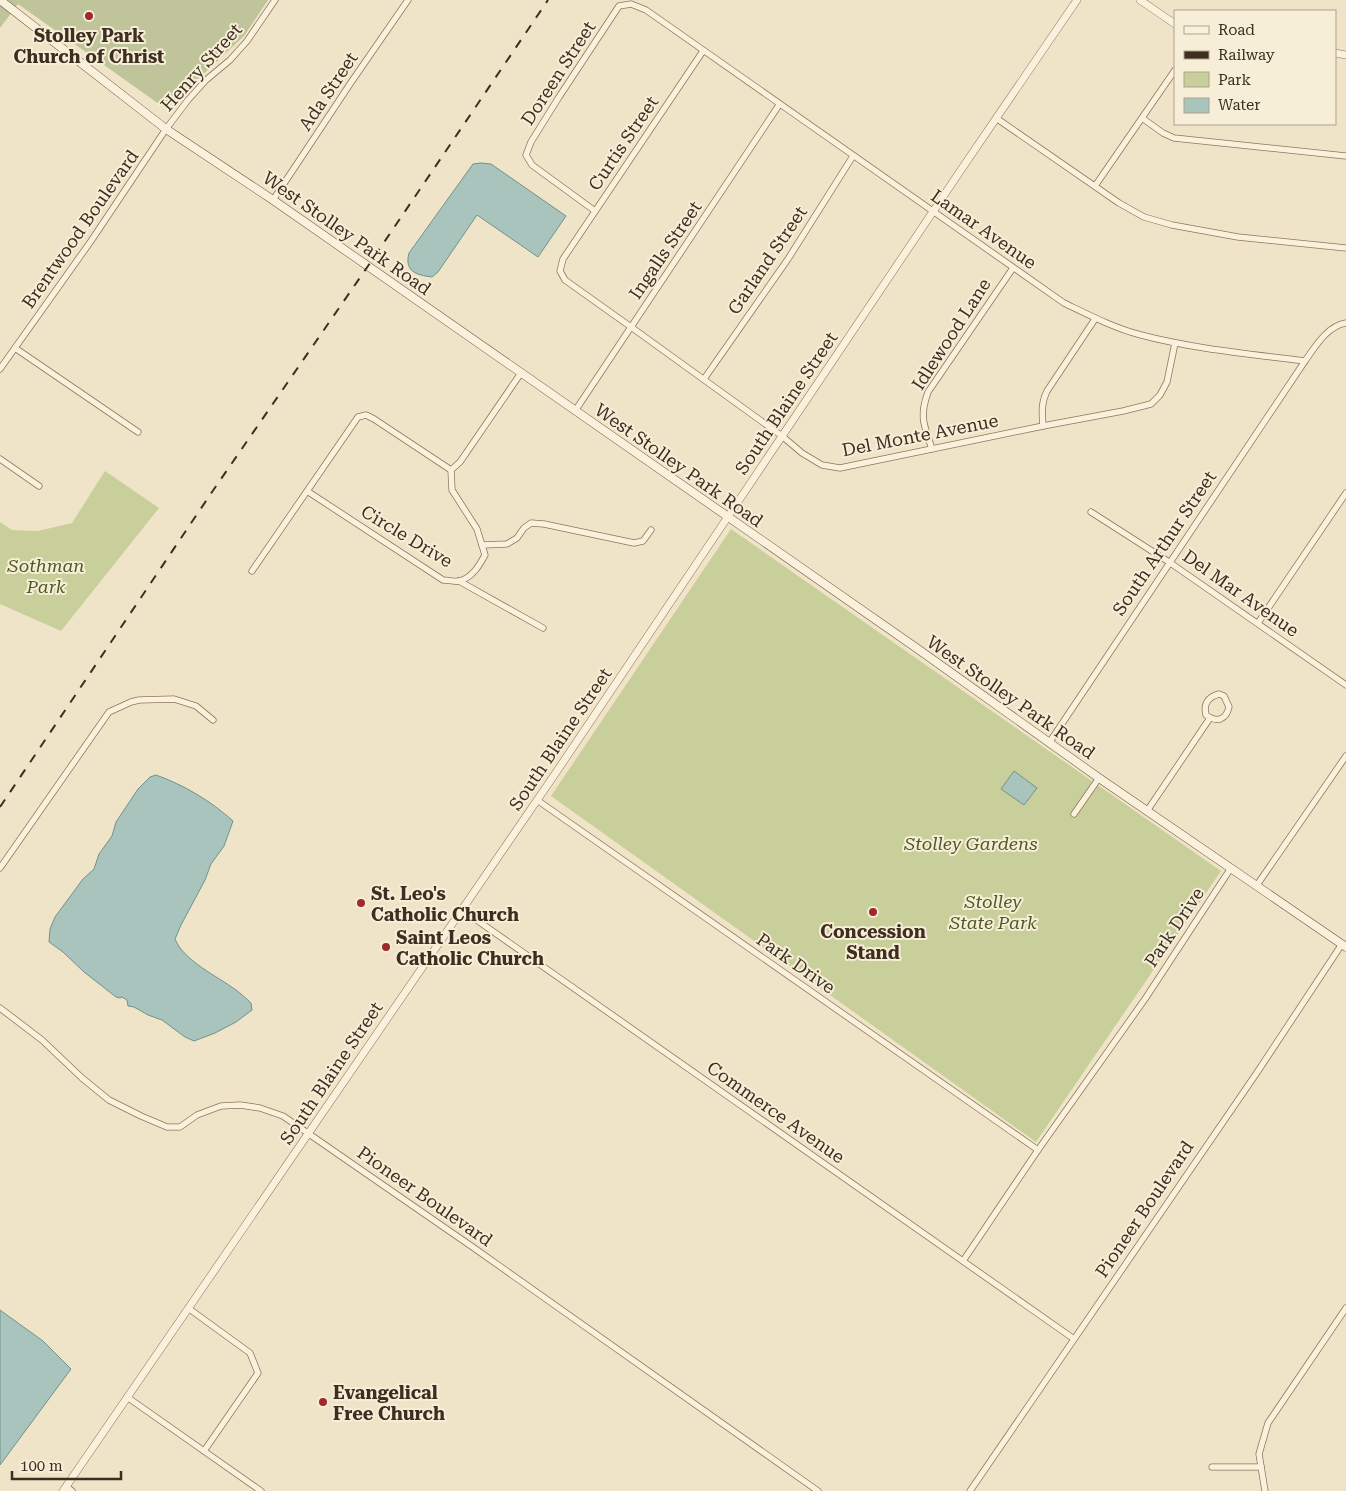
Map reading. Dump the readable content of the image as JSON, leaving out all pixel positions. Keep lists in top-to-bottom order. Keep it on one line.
{"streets":{"main road":["West Stolley Park Road"],"street":["Henry Street","Doreen Street","Ada Street","Curtis Street","Brentwood Boulevard","Lamar Avenue","Ingalls Street","Garland Street","Idlewood Lane","South Blaine Street","Del Monte Avenue","Circle Drive","South Arthur Street","Del Mar Avenue","Park Drive","Commerce Avenue","Pioneer Boulevard"]},"crossings":[["Henry Street","Brentwood Boulevard"],["Henry Street","West Stolley Park Road"],["Doreen Street","Curtis Street"],["Doreen Street","Lamar Avenue"],["Ada Street","West Stolley Park Road"],["Curtis Street","Lamar Avenue"],["Curtis Street","Del Monte Avenue"],["Brentwood Boulevard","West Stolley Park Road"],["Lamar Avenue","Ingalls Street"],["Lamar Avenue","Garland Street"],["Lamar Avenue","Idlewood Lane"],["Lamar Avenue","South Blaine Street"],["Lamar Avenue","Del Monte Avenue"],["Lamar Avenue","South Arthur Street"],["West Stolley Park Road","Ingalls Street"],["West Stolley Park Road","South Blaine Street"],["West Stolley Park Road","South Arthur Street"],["West Stolley Park Road","Park Drive"],["West Stolley Park Road","Pioneer Boulevard"],["Ingalls Street","Del Monte Avenue"],["Garland Street","Del Monte Avenue"],["Idlewood Lane","Del Monte Avenue"],["South Blaine Street","Del Monte Avenue"],["South Blaine Street","Park Drive"],["South Blaine Street","Commerce Avenue"],["South Blaine Street","Pioneer Boulevard"],["South Arthur Street","Del Mar Avenue"],["Park Drive","Commerce Avenue"],["Commerce Avenue","Pioneer Boulevard"]],"parks":["Sothman Park","Stolley Gardens","Stolley State Park"],"places":["Stolley Park Church of Christ","St. Leo's Catholic Church","Concession Stand","Saint Leos Catholic Church","Evangelical Free Church"],"legend":["Road","Railway","Park","Water"],"scale_bar":"100 m"}
